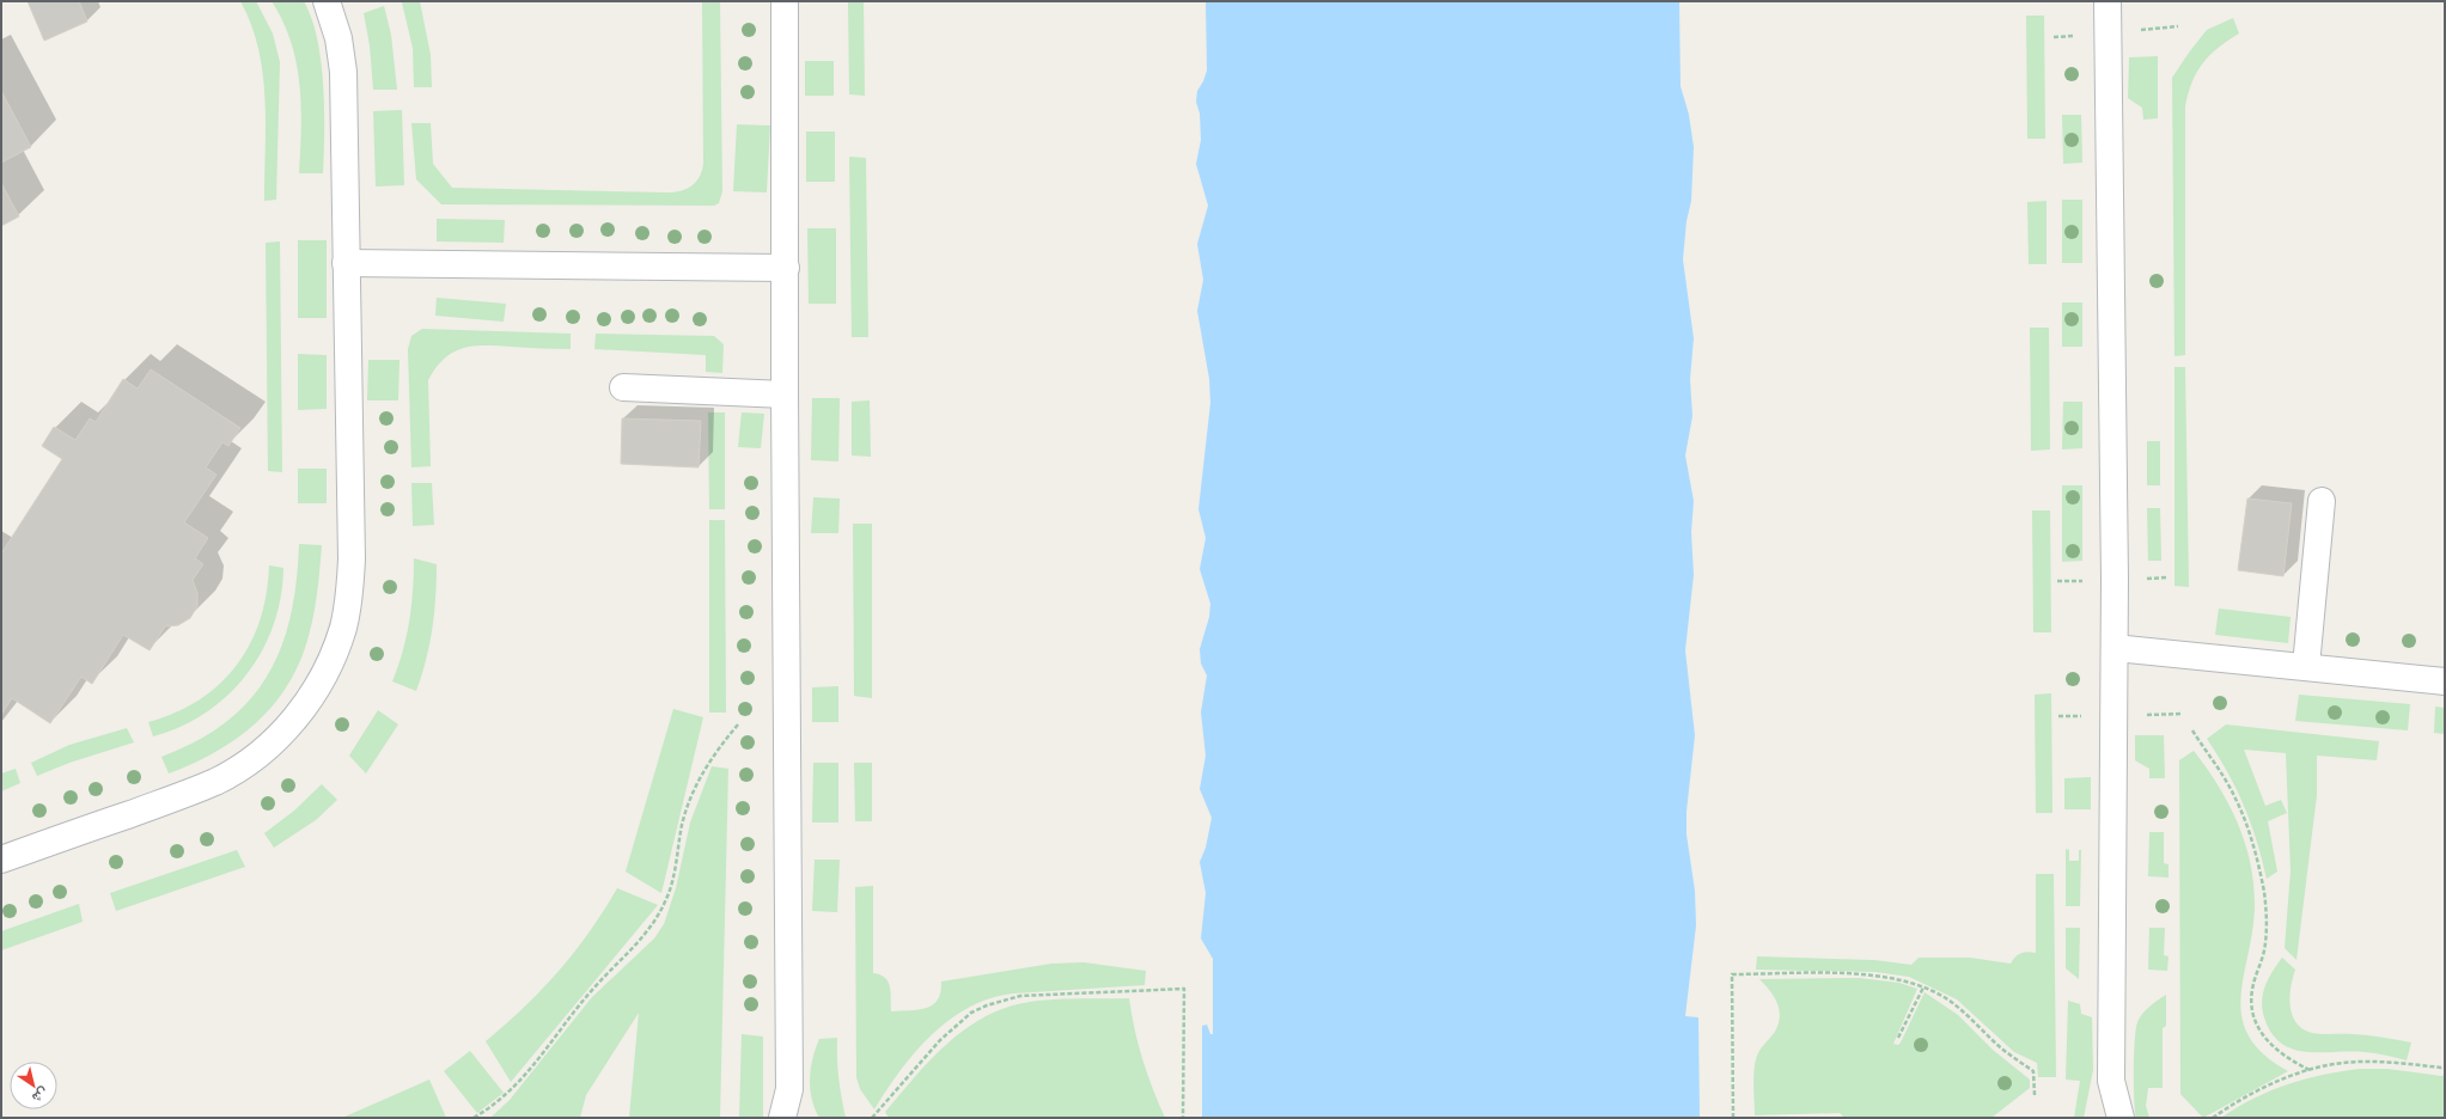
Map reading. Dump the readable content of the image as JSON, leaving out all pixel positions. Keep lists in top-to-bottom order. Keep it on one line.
{"north":"bottom right"}
